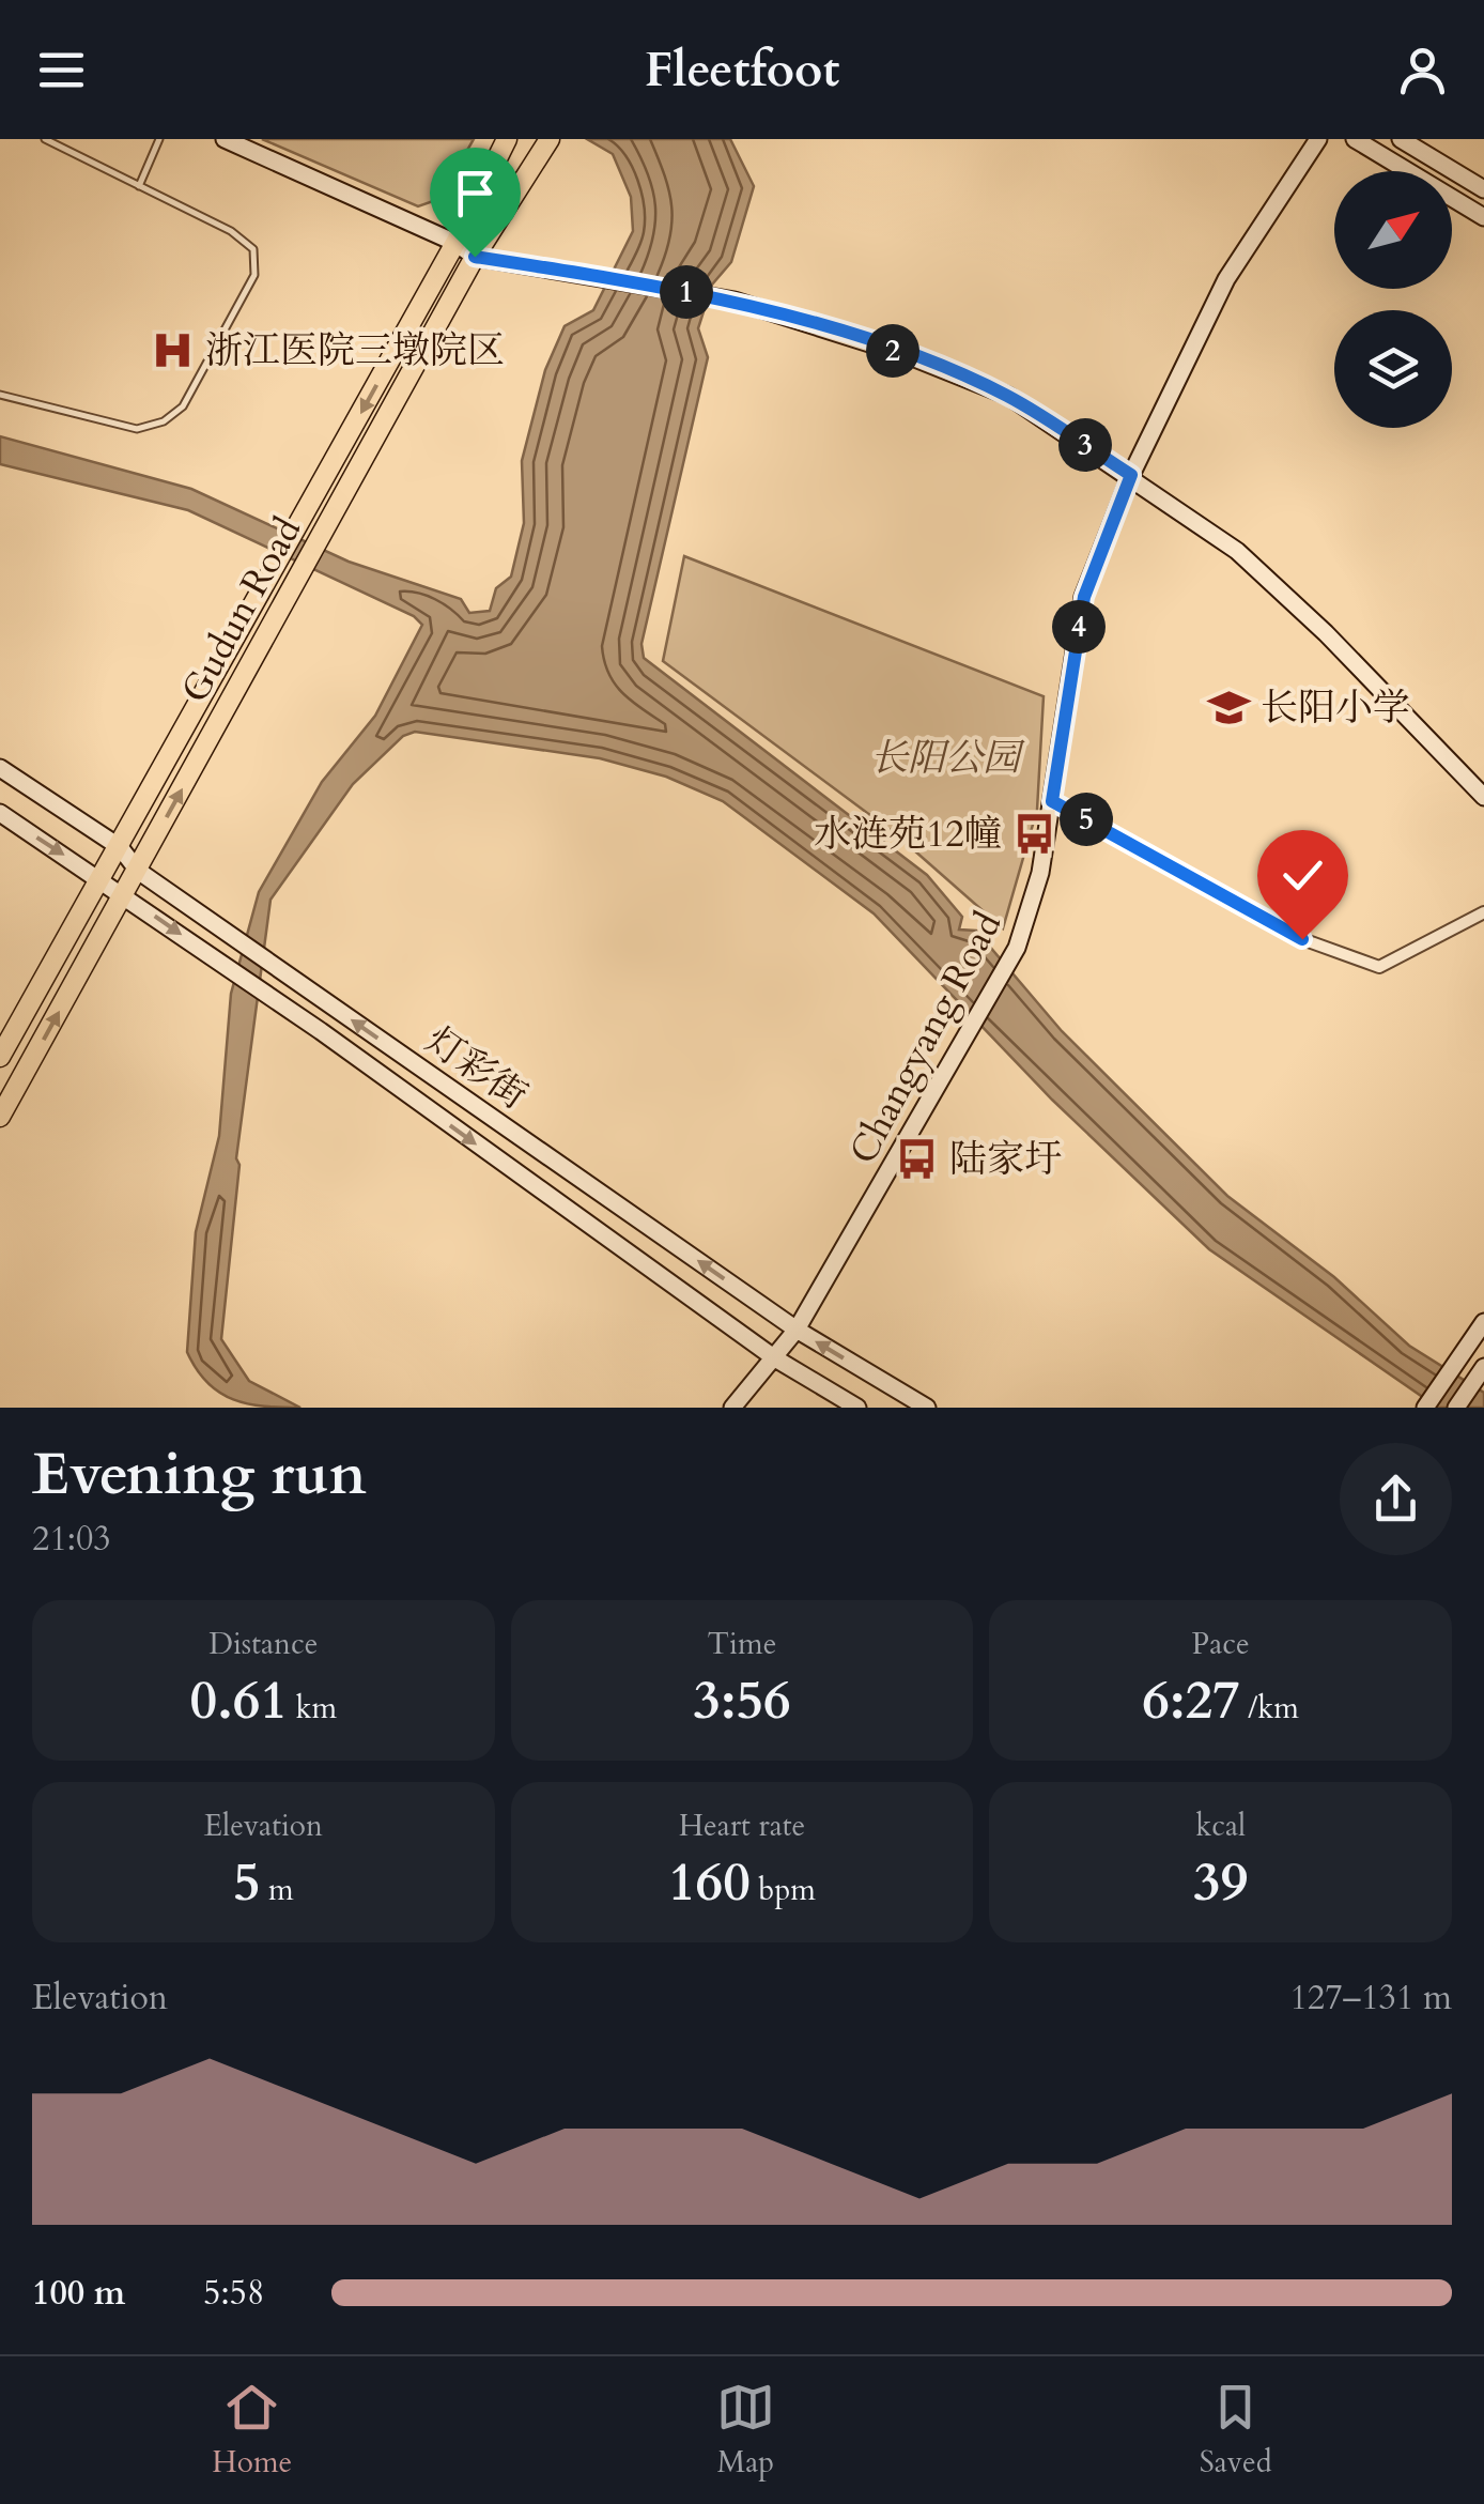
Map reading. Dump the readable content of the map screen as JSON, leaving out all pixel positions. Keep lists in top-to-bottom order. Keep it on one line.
{"streets":{"main road":["Gudun Road"],"street":["Changyang Road","灯彩街"]},"crossings":[["Gudun Road","灯彩街"],["Changyang Road","灯彩街"]],"parks":["长阳公园"],"places":{"hospital":["浙江医院三墩院区"],"school or university":["长阳小学"],"bus stop":["水涟苑12幢","陆家圩"]},"north":"top right","page":{"header":"Fleetfoot","pins":["1","2","3","4","5"],"heading":["Evening run","21:03"],"stats":[["Distance","0.61 km"],["Time","3:56"],["Pace","6:27 /km"],["Elevation","5 m"],["Heart rate","160 bpm"],["kcal","39"]],"chart":["Elevation","127–131 m"],"list":[{"name":"100 m","note":"5:58"}],"tabs":["Home","Map","Saved"]}}
